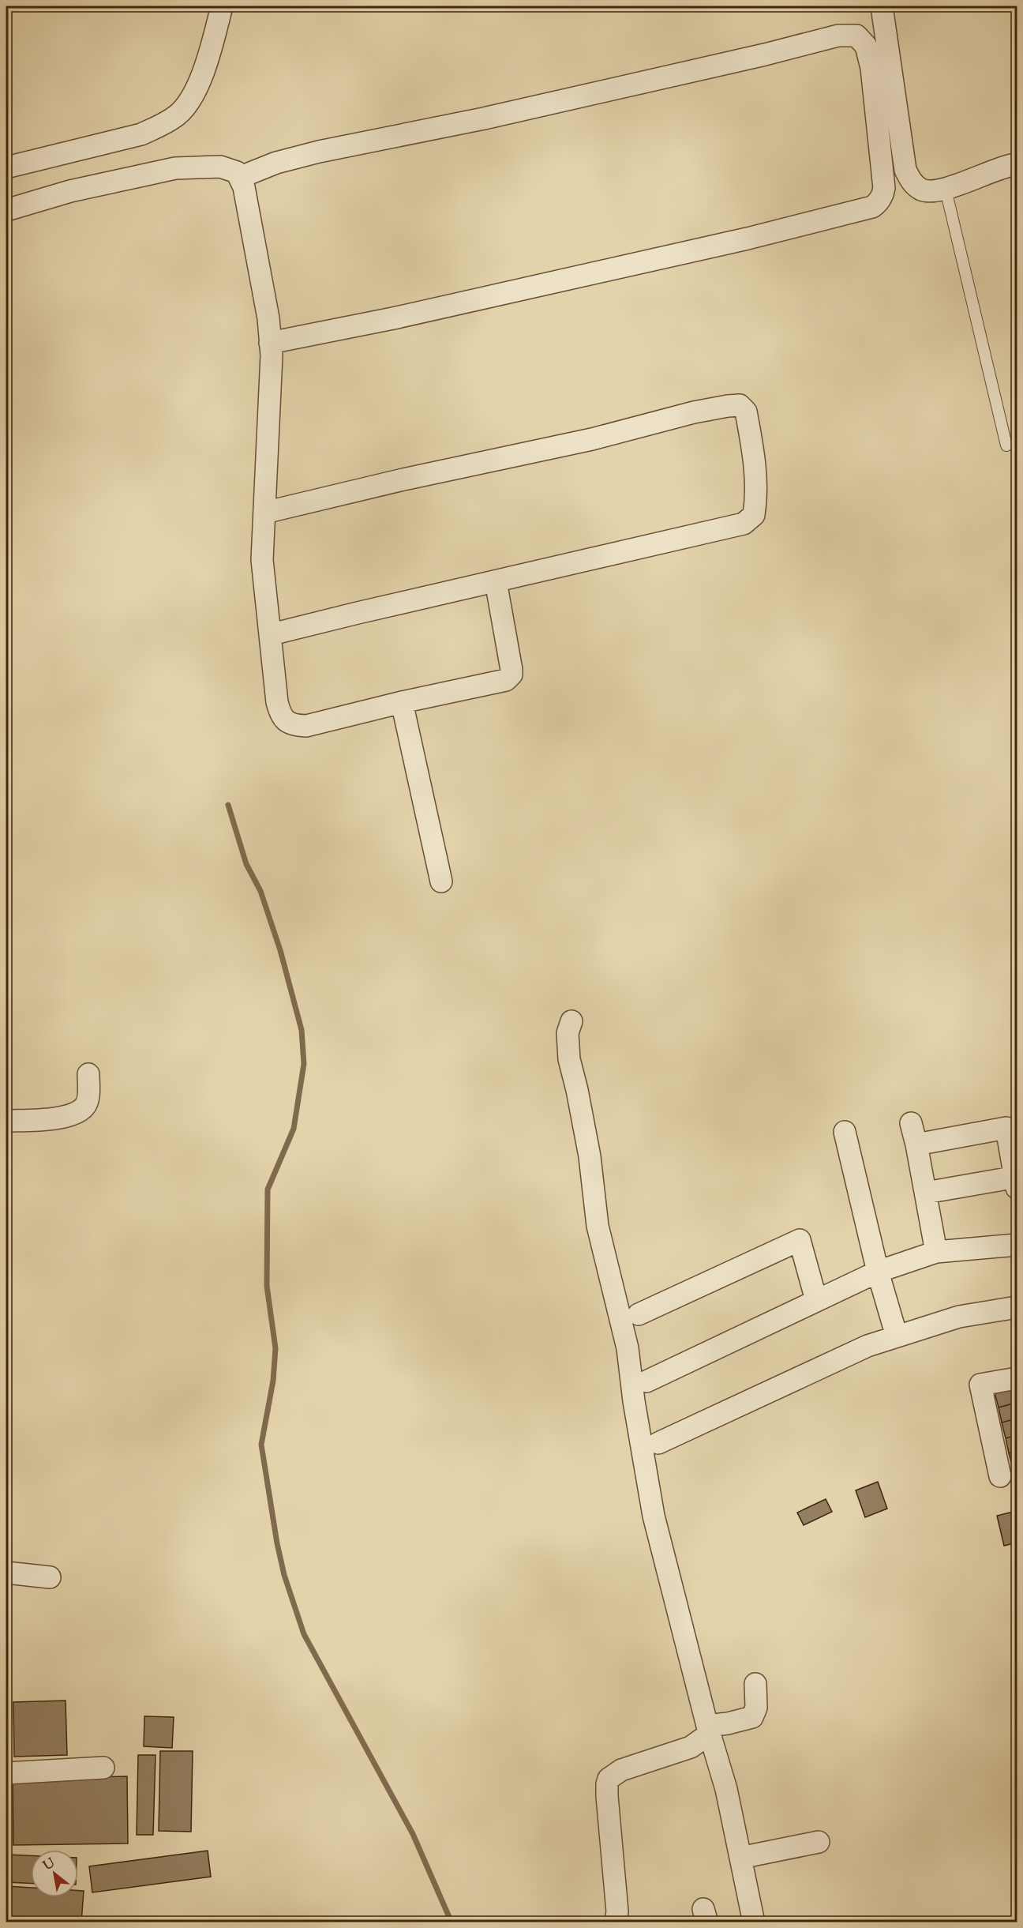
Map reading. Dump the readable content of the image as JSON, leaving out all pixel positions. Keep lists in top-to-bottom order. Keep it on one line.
{"north":"top left"}
